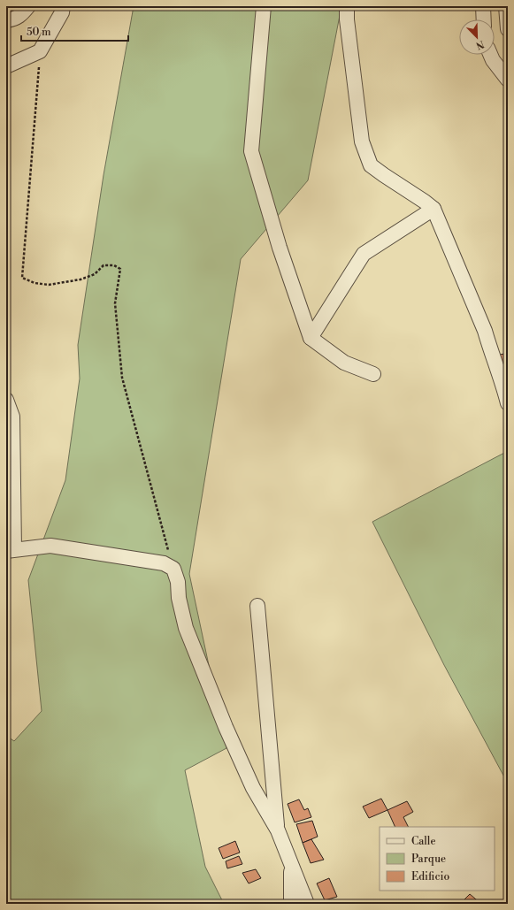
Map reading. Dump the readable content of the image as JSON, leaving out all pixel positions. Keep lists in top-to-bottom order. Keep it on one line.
{"legend":["Calle","Parque","Edificio"],"scale_bar":"50 m","north":"bottom right"}
